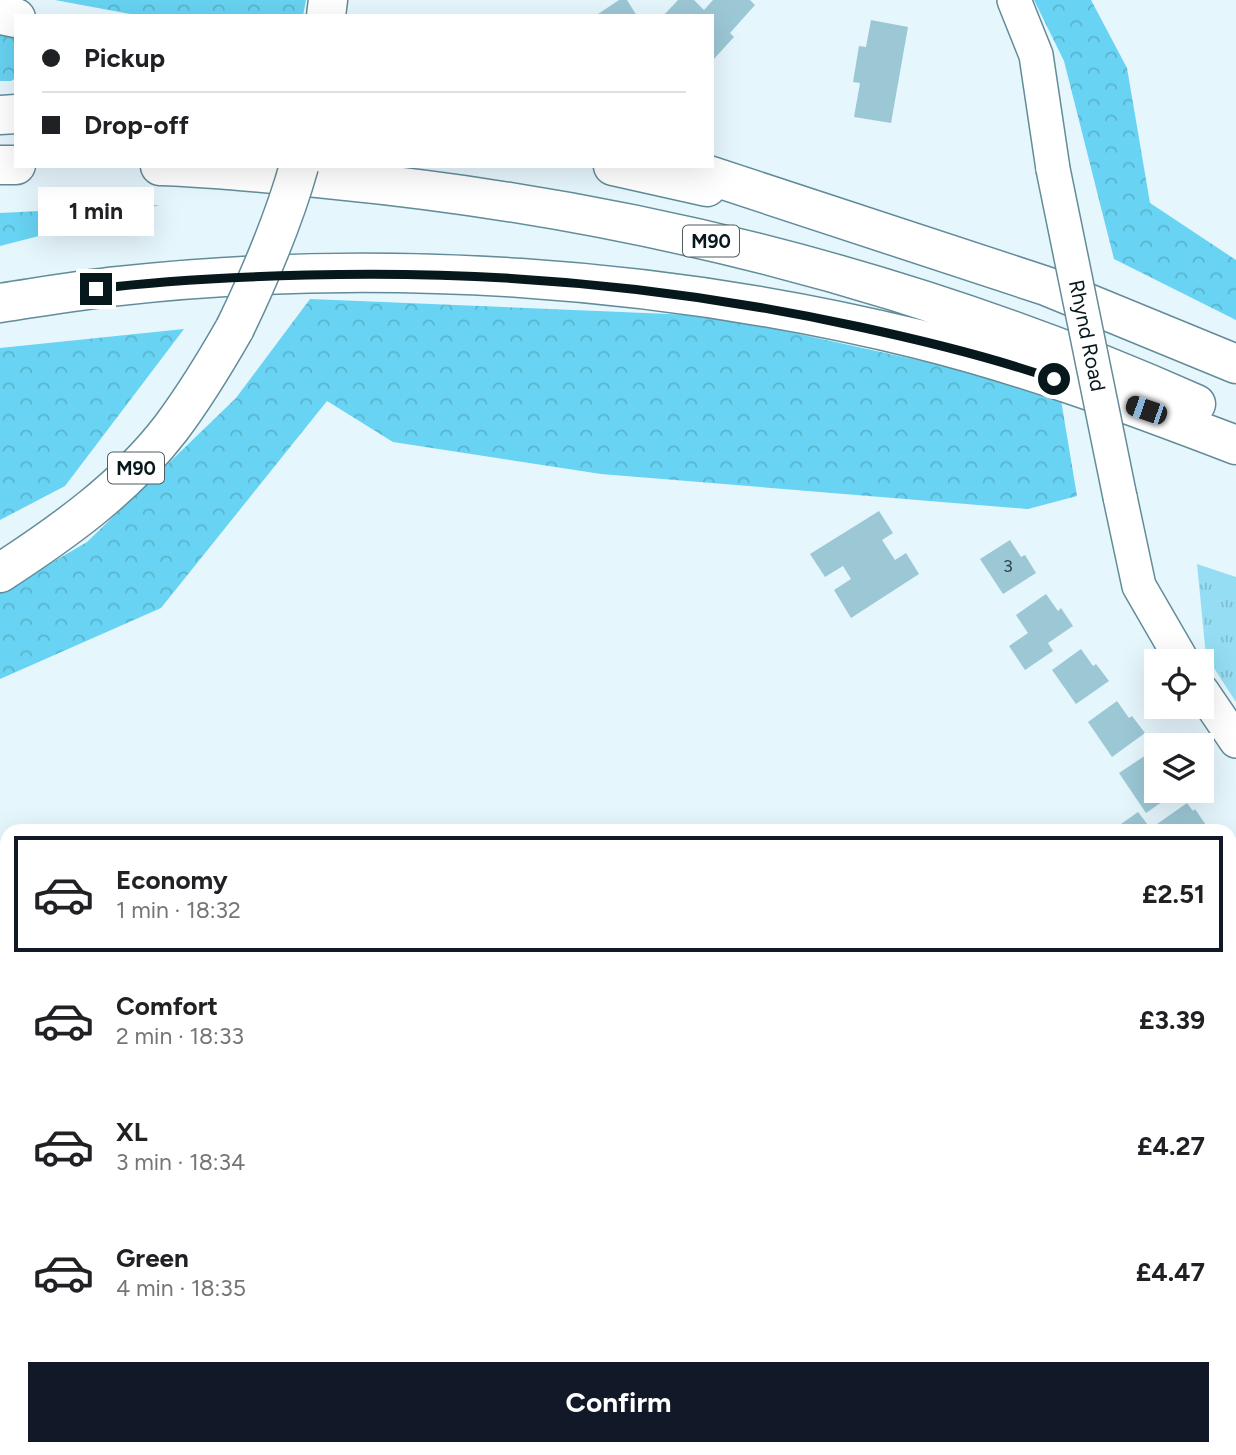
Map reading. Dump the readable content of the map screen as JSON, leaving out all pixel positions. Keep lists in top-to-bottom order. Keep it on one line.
{"streets":{"highway":["M90"],"street":["Rhynd Road"]},"house_numbers":["3"],"page":{"banner":["Pickup","Drop-off"],"bubble":"1 min","list":[{"name":"Economy","note":"1 min · 18:32","value":"£2.51"},{"name":"Comfort","note":"2 min · 18:33","value":"£3.39"},{"name":"XL","note":"3 min · 18:34","value":"£4.27"},{"name":"Green","note":"4 min · 18:35","value":"£4.47"}],"buttons":"Confirm"}}
